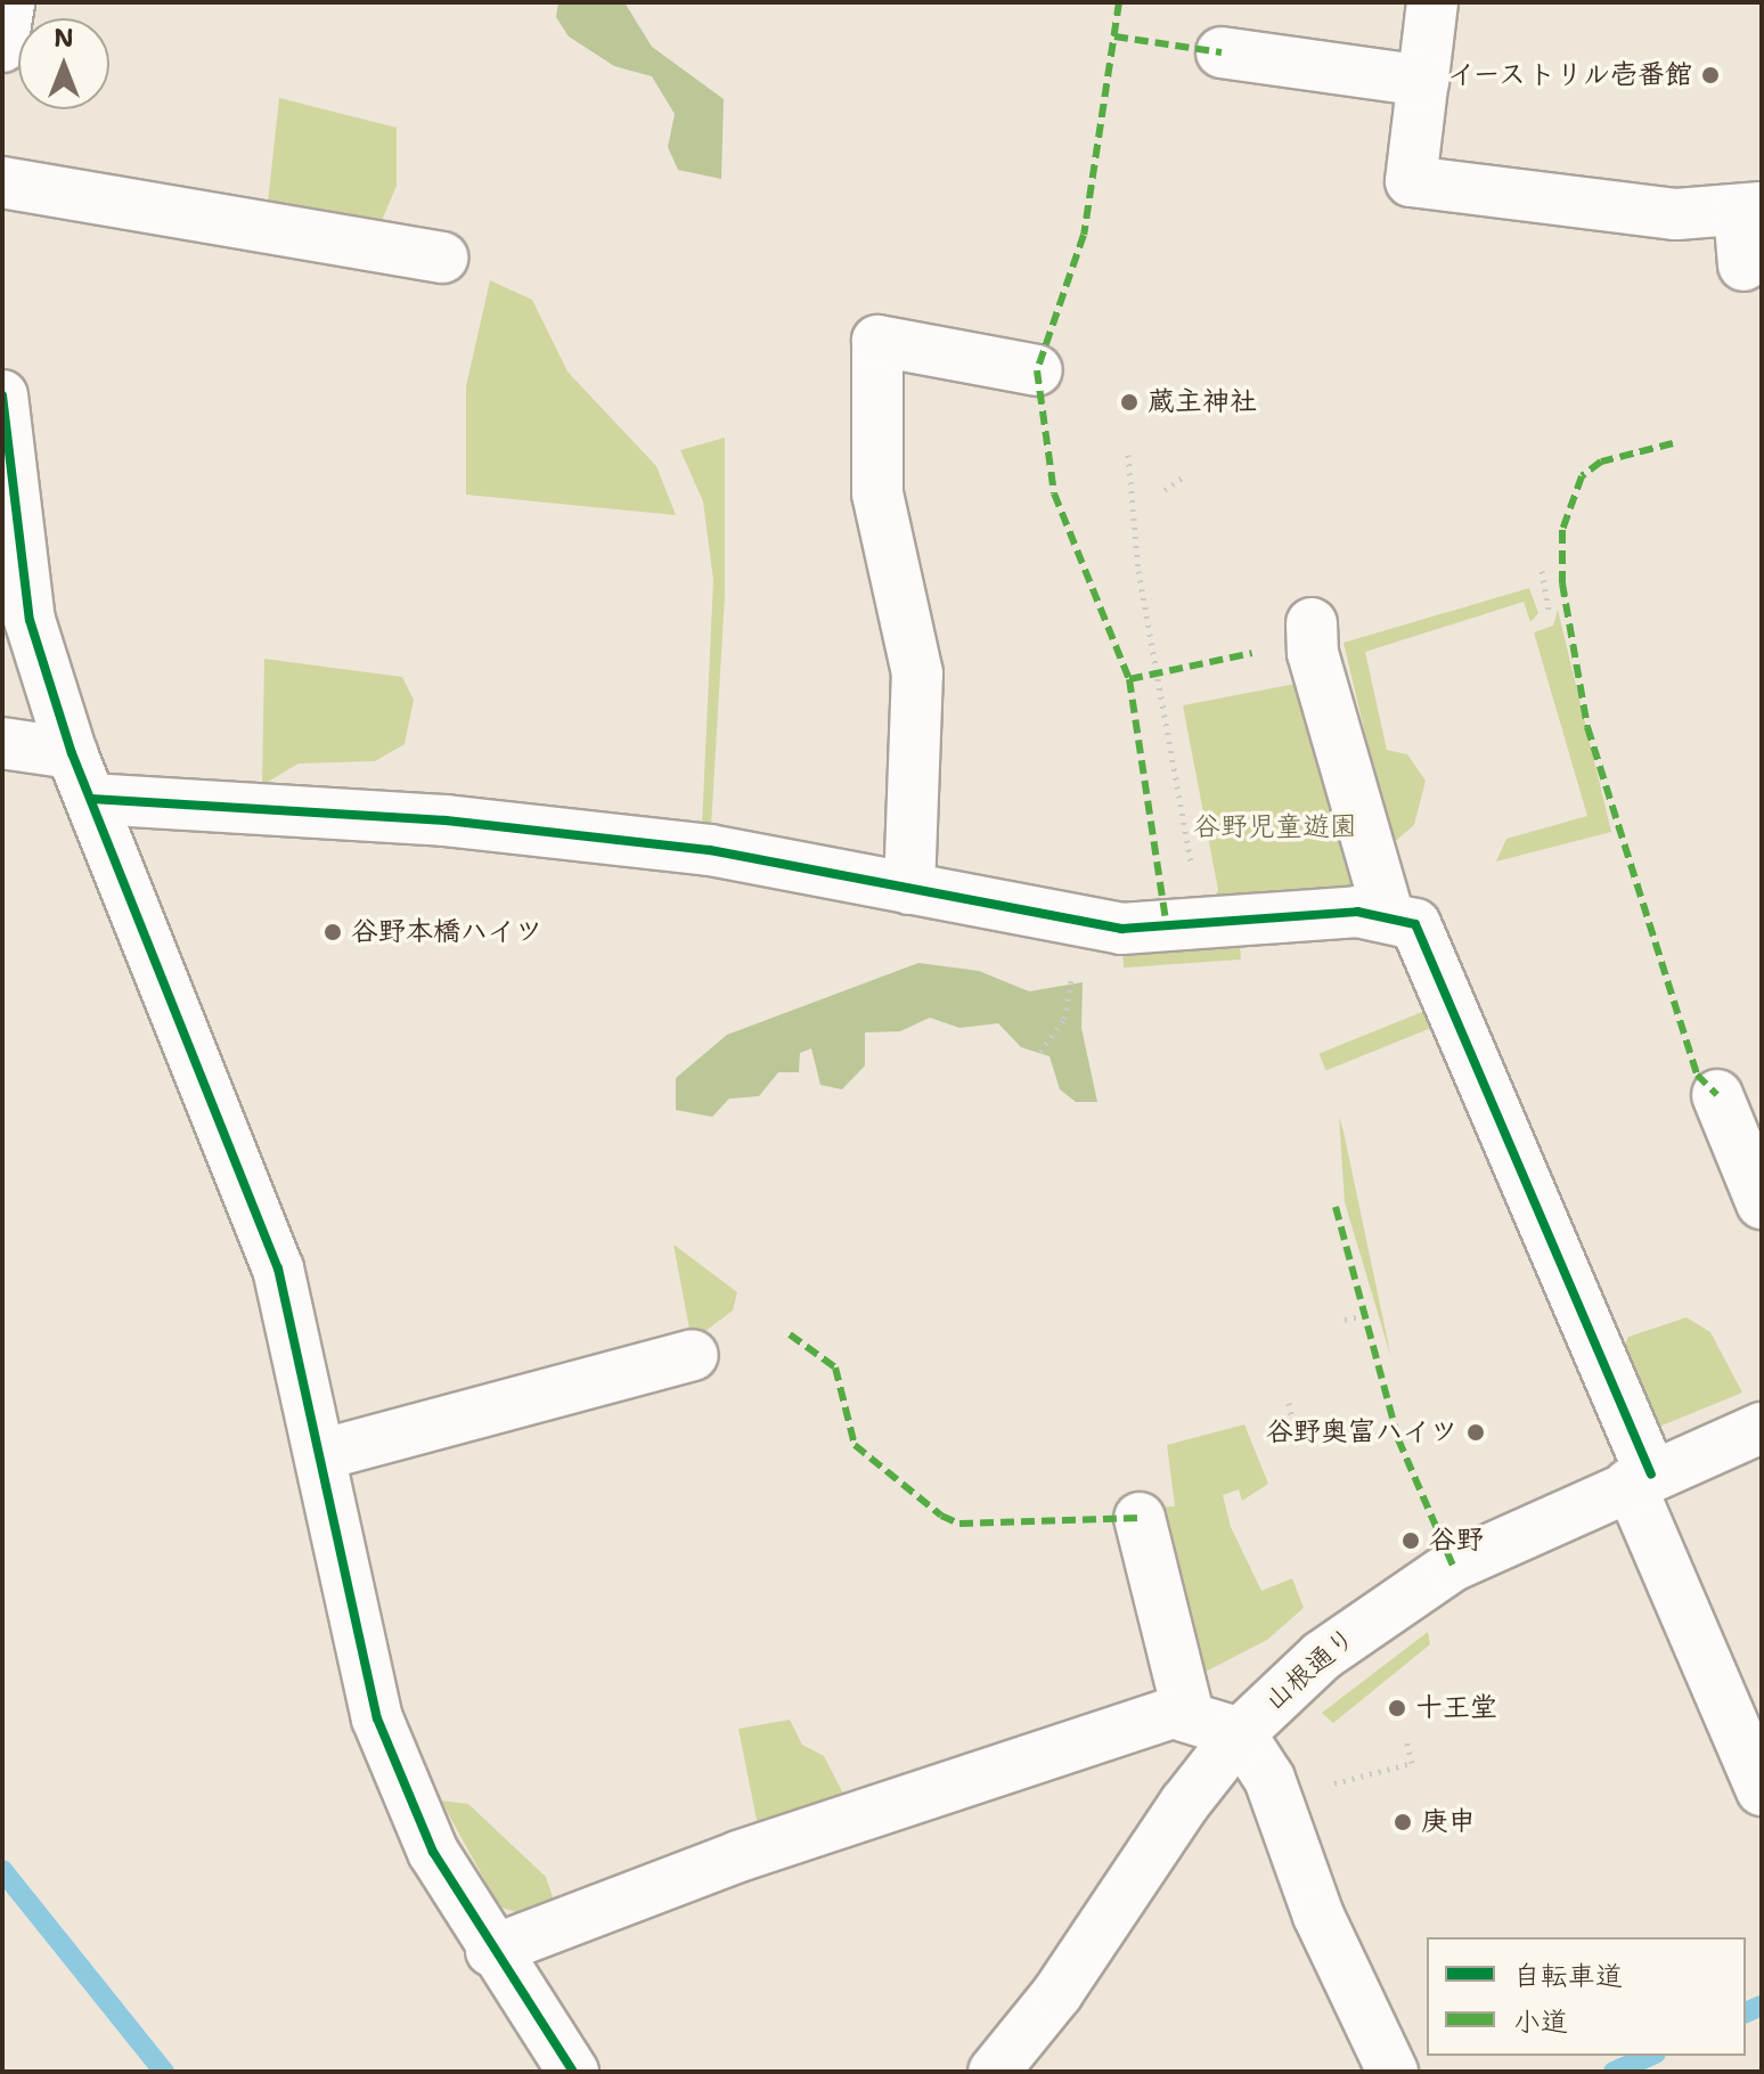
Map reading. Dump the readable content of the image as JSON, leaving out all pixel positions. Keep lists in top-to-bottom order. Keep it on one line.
{"streets":{"street":["山根通り"]},"parks":["谷野児童遊園"],"places":["イーストリル壱番館","蔵主神社","谷野本橋ハイツ","谷野奥富ハイツ","谷野","十王堂","庚申"],"legend":["自転車道","小道"],"north":"top"}
